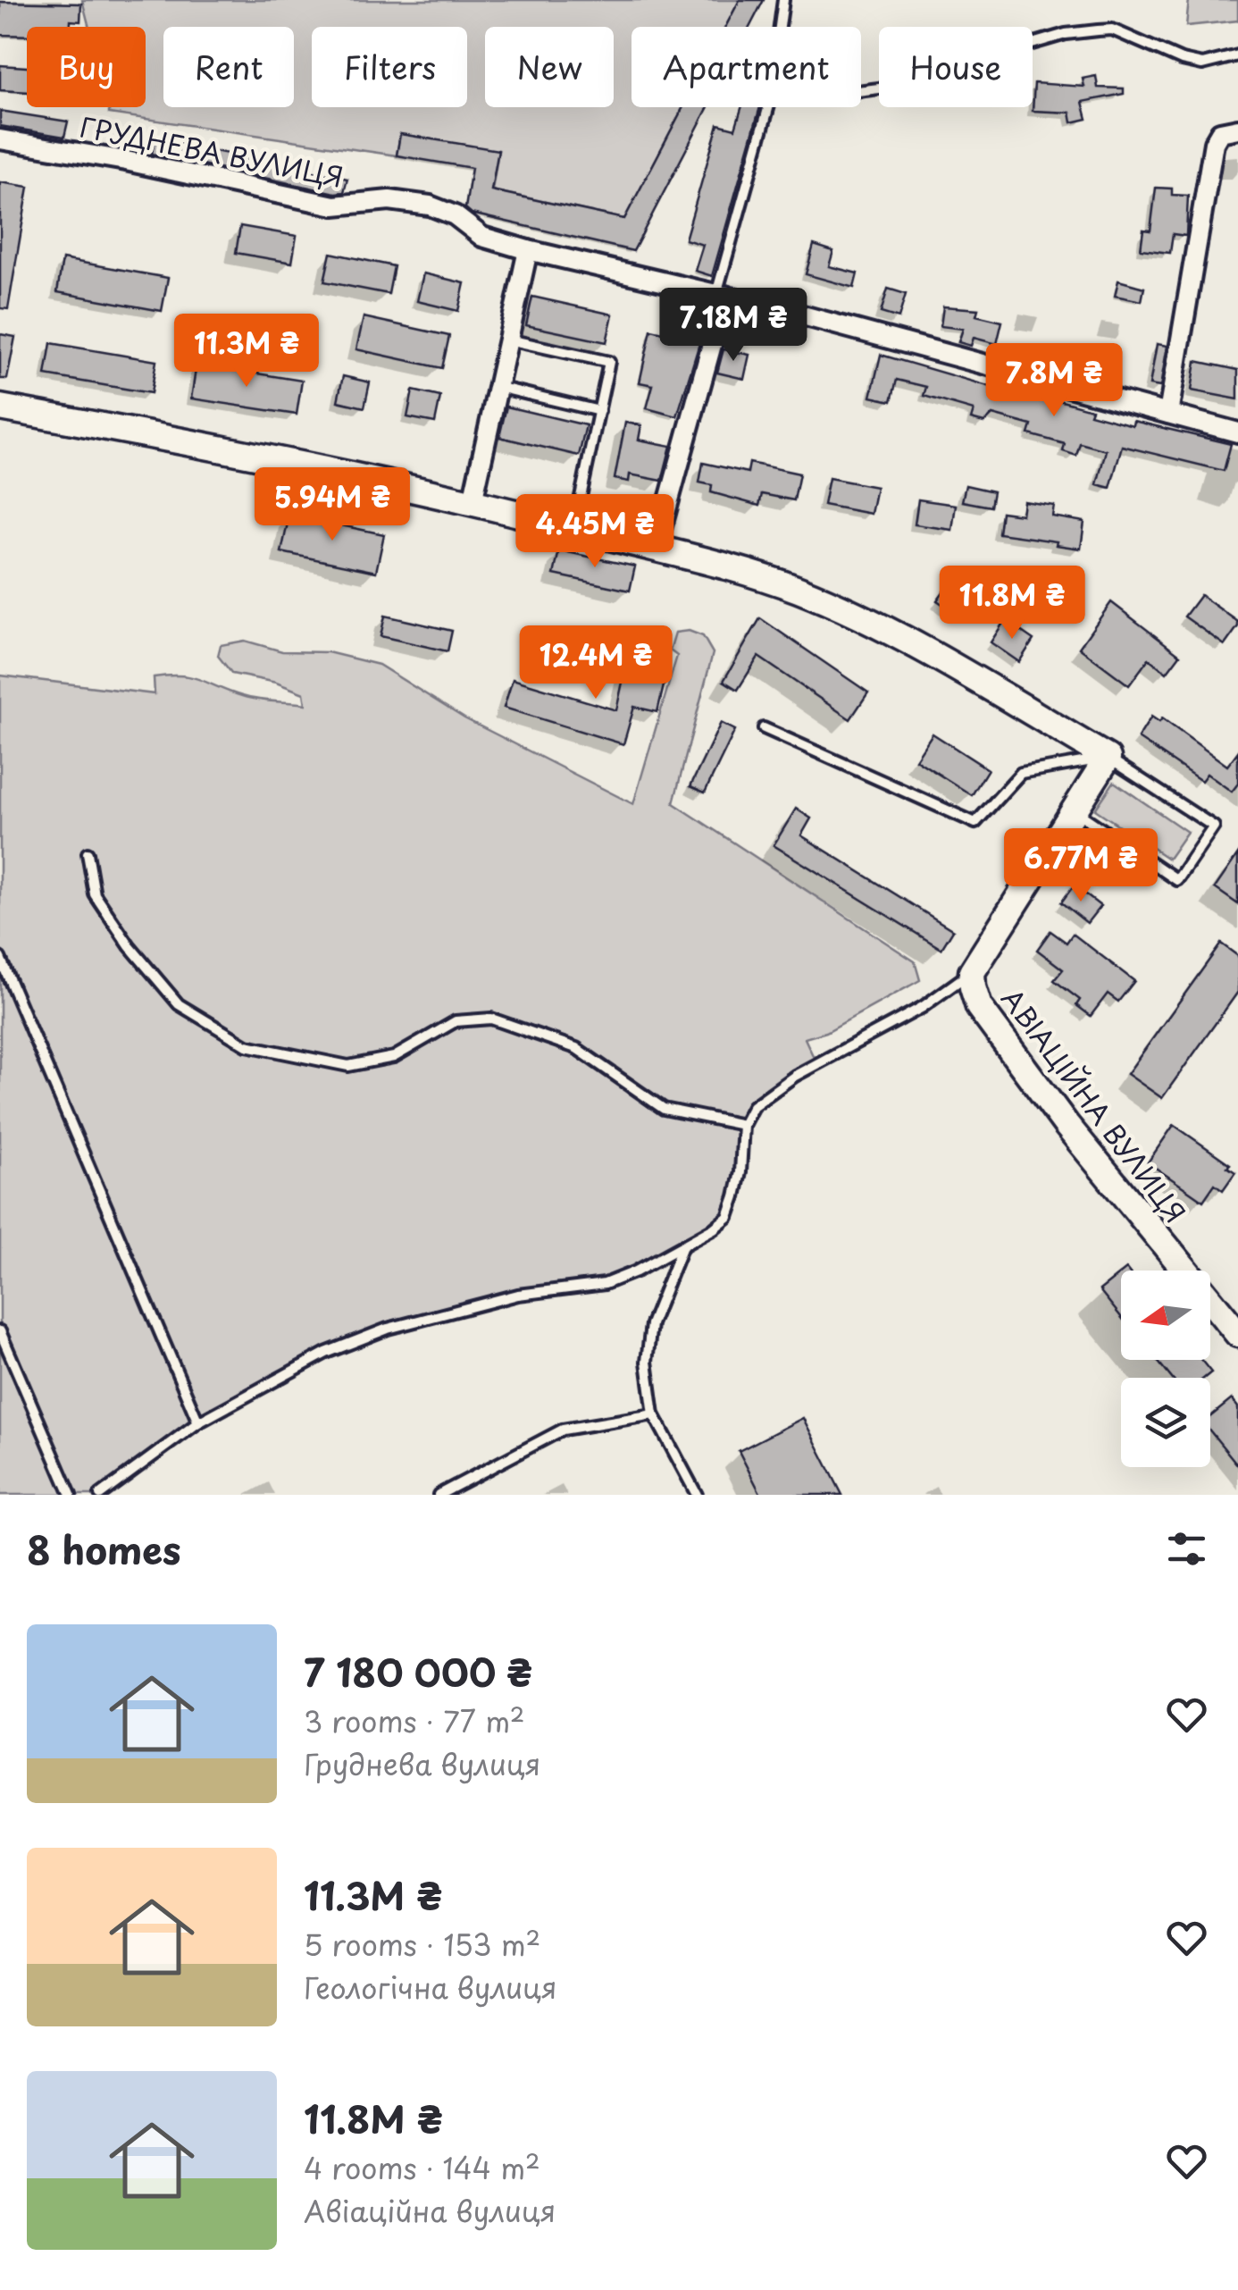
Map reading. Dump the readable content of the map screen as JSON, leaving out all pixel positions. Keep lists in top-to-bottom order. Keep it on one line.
{"streets":{"street":["ГРУДНЕВА ВУЛИЦЯ","АВІАЦІЙНА ВУЛИЦЯ"]},"north":"left","page":{"chip":["Buy","Rent","Filters","New","Apartment","House"],"price":["7.18M ₴","11.3M ₴","7.8M ₴","5.94M ₴","4.45M ₴","11.8M ₴","12.4M ₴","6.77M ₴"],"heading":"8 homes","list":[{"name":"7 180 000 ₴","note":"3 rooms · 77 m² · Груднева вулиця"},{"name":"11.3M ₴","note":"5 rooms · 153 m² · Геологічна вулиця"},{"name":"11.8M ₴","note":"4 rooms · 144 m² · Авіаційна вулиця"}]}}
